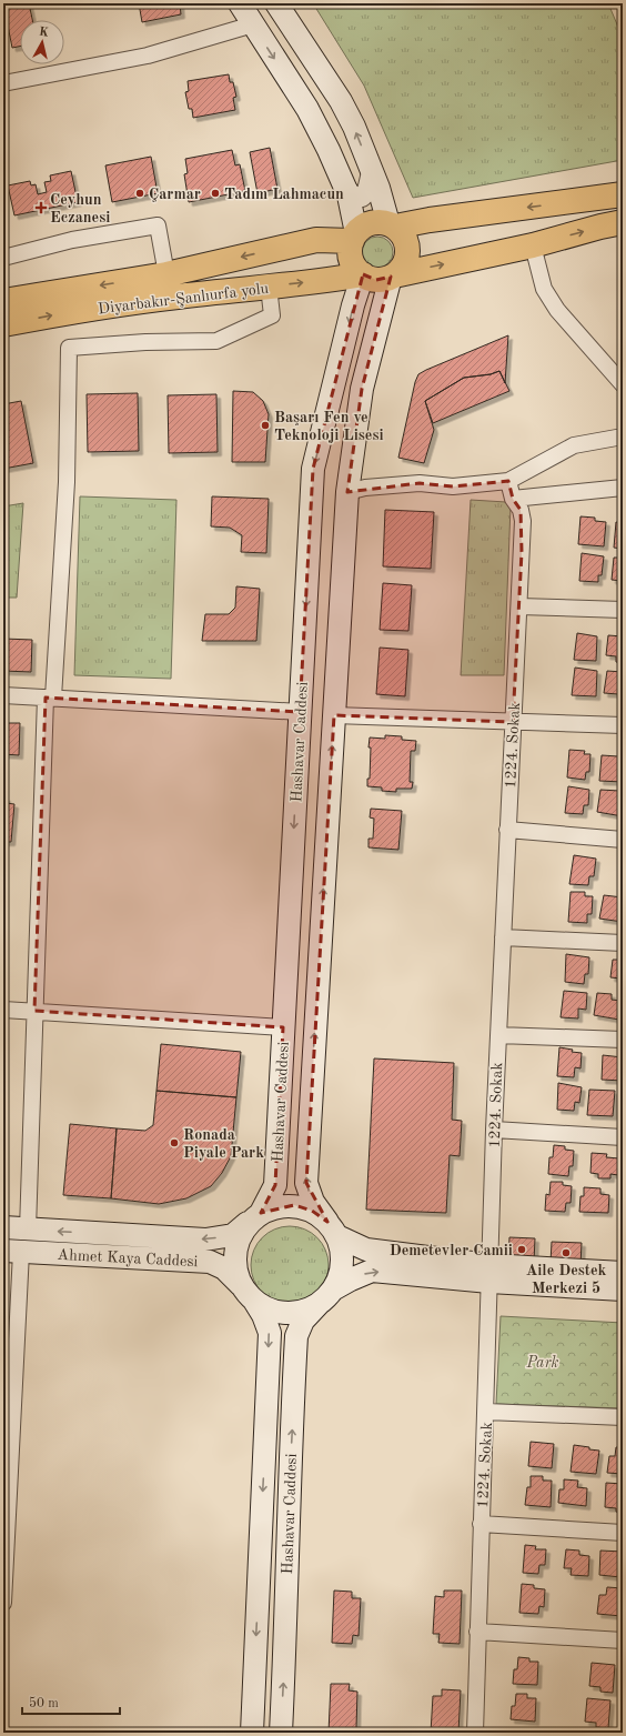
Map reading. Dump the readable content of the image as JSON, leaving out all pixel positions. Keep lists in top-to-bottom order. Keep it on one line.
{"streets":{"highway":["Diyarbakır-Şanlıurfa yolu"],"main road":["Hashavar Caddesi","Ahmet Kaya Caddesi"],"street":["1224. Sokak"]},"crossings":[["Diyarbakır-Şanlıurfa yolu","Hashavar Caddesi"],["Hashavar Caddesi","Ahmet Kaya Caddesi"]],"parks":["Park"],"places":{"other":["Çarmar","Tadım Lahmacun","Başarı Fen ve Teknoloji Lisesi","Ronada Piyale Park","Demetevler Camii","Aile Destek Merkezi 5"],"health":["Ceyhun Eczanesi"]},"scale_bar":"50 m","north":"top"}
